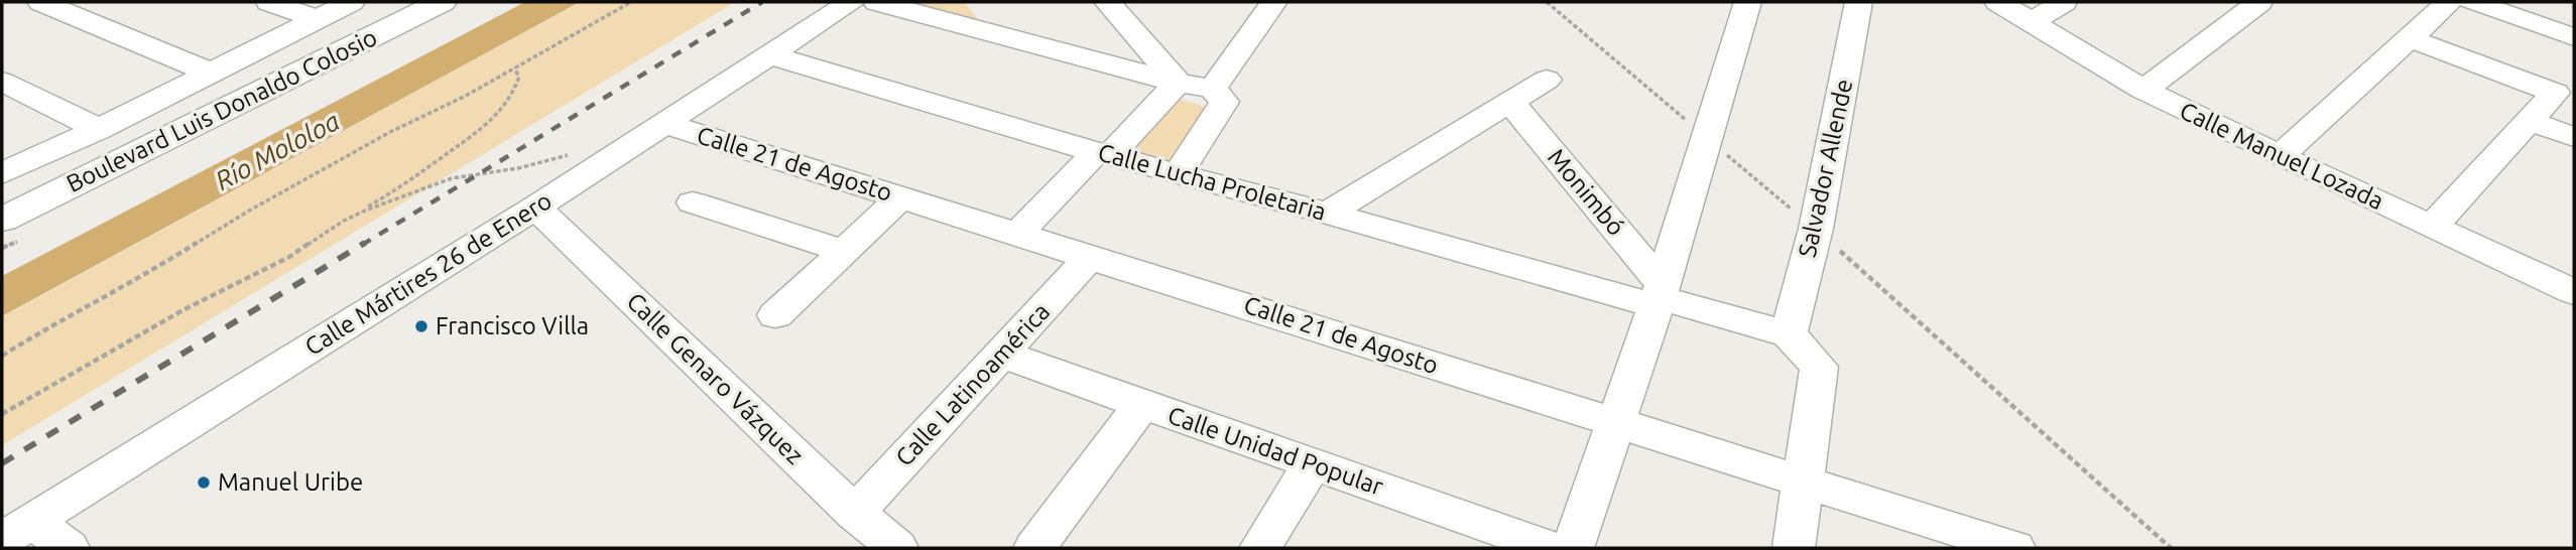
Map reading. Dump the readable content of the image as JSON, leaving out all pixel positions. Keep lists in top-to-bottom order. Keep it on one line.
{"streets":{"main road":["Boulevard Luis Donaldo Colosio"],"street":["Calle Manuel Lozada","Calle 21 de Agosto","Salvador Allende","Calle Lucha Proletaria","Monimbó","Calle Mártires 26 de Enero","Calle Genaro Vázquez","Calle Latinoamérica","Calle Unidad Popular"]},"crossings":[["Calle 21 de Agosto","Calle Mártires 26 de Enero"],["Calle 21 de Agosto","Calle Latinoamérica"],["Salvador Allende","Calle Lucha Proletaria"],["Calle Lucha Proletaria","Monimbó"],["Calle Lucha Proletaria","Calle Mártires 26 de Enero"],["Calle Mártires 26 de Enero","Calle Genaro Vázquez"],["Calle Genaro Vázquez","Calle Latinoamérica"],["Calle Latinoamérica","Calle Unidad Popular"]],"water":["Río Mololoa"],"places":["Francisco Villa","Manuel Uribe"]}
